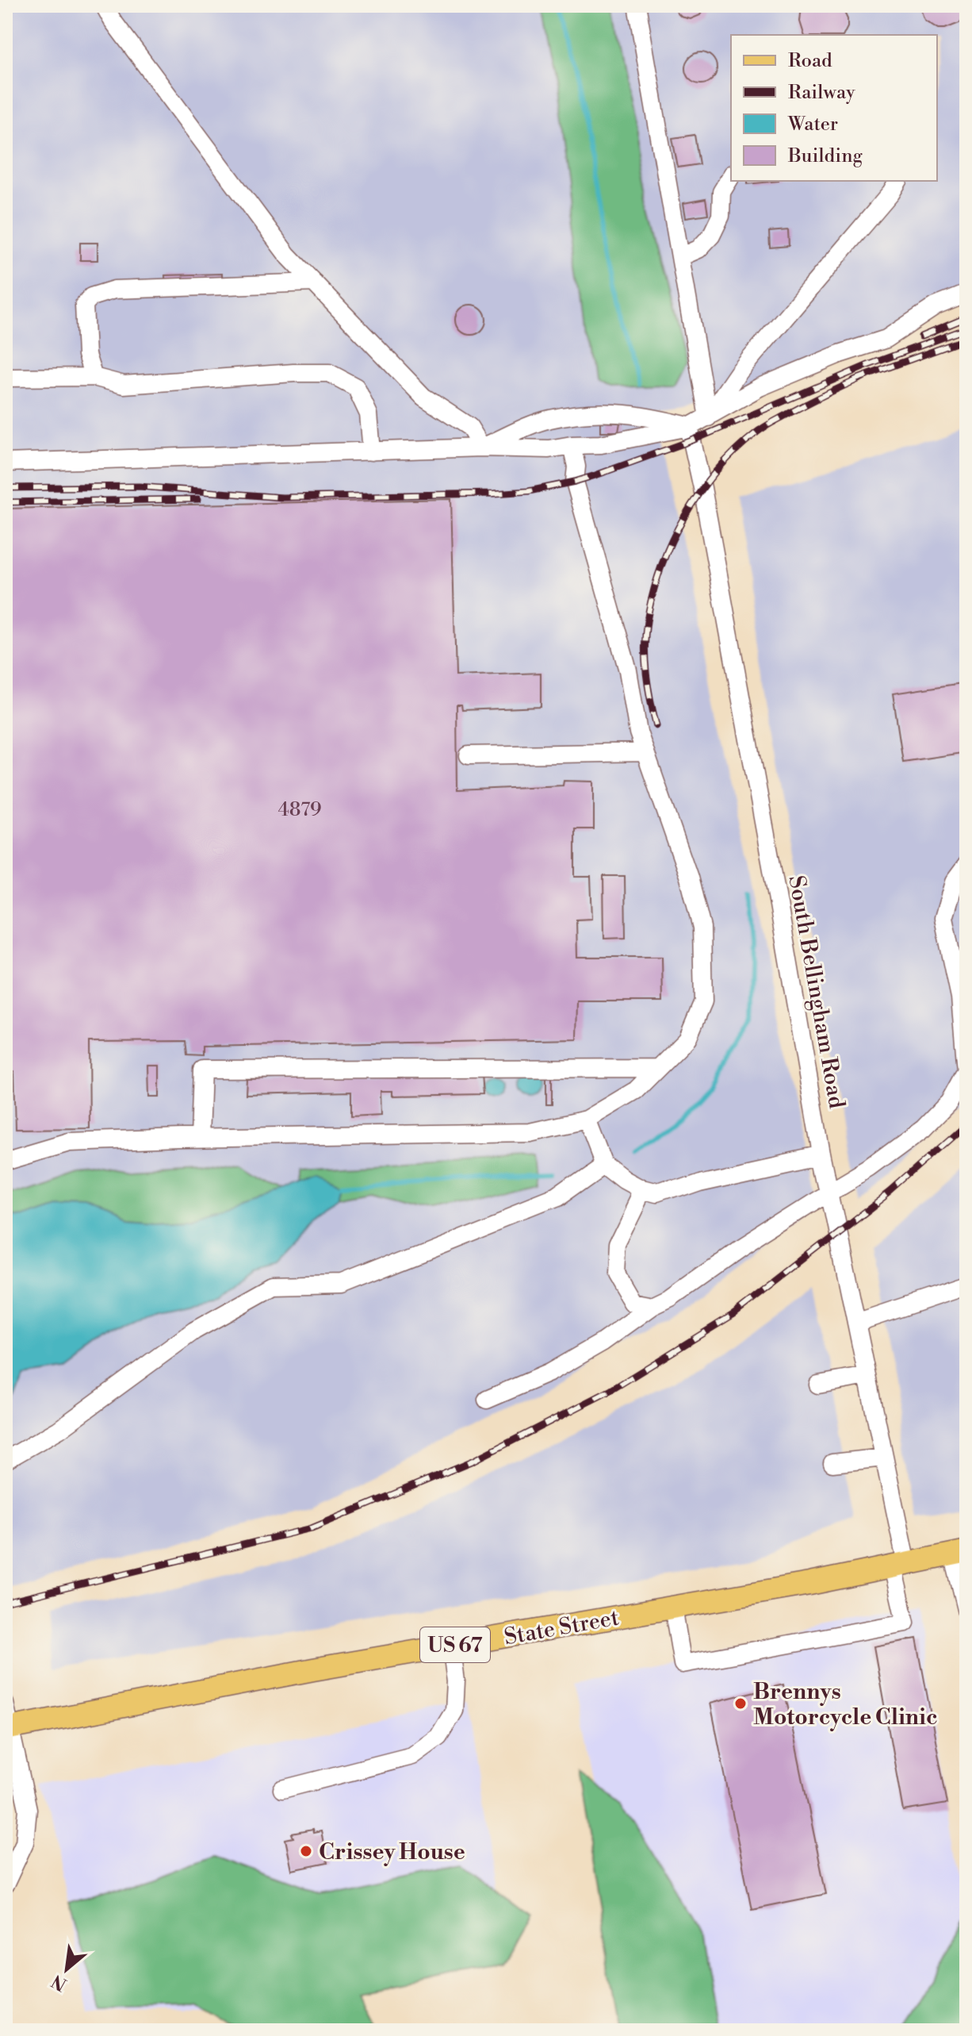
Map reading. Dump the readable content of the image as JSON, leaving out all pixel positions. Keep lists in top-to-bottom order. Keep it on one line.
{"streets":{"main road":["State Street","US 67"],"street":["South Bellingham Road"]},"crossings":[["South Bellingham Road","State Street"]],"places":["Brennys Motorcycle Clinic","Crissey House"],"house_numbers":["4879"],"legend":["Road","Railway","Water","Building"],"north":"bottom left"}
